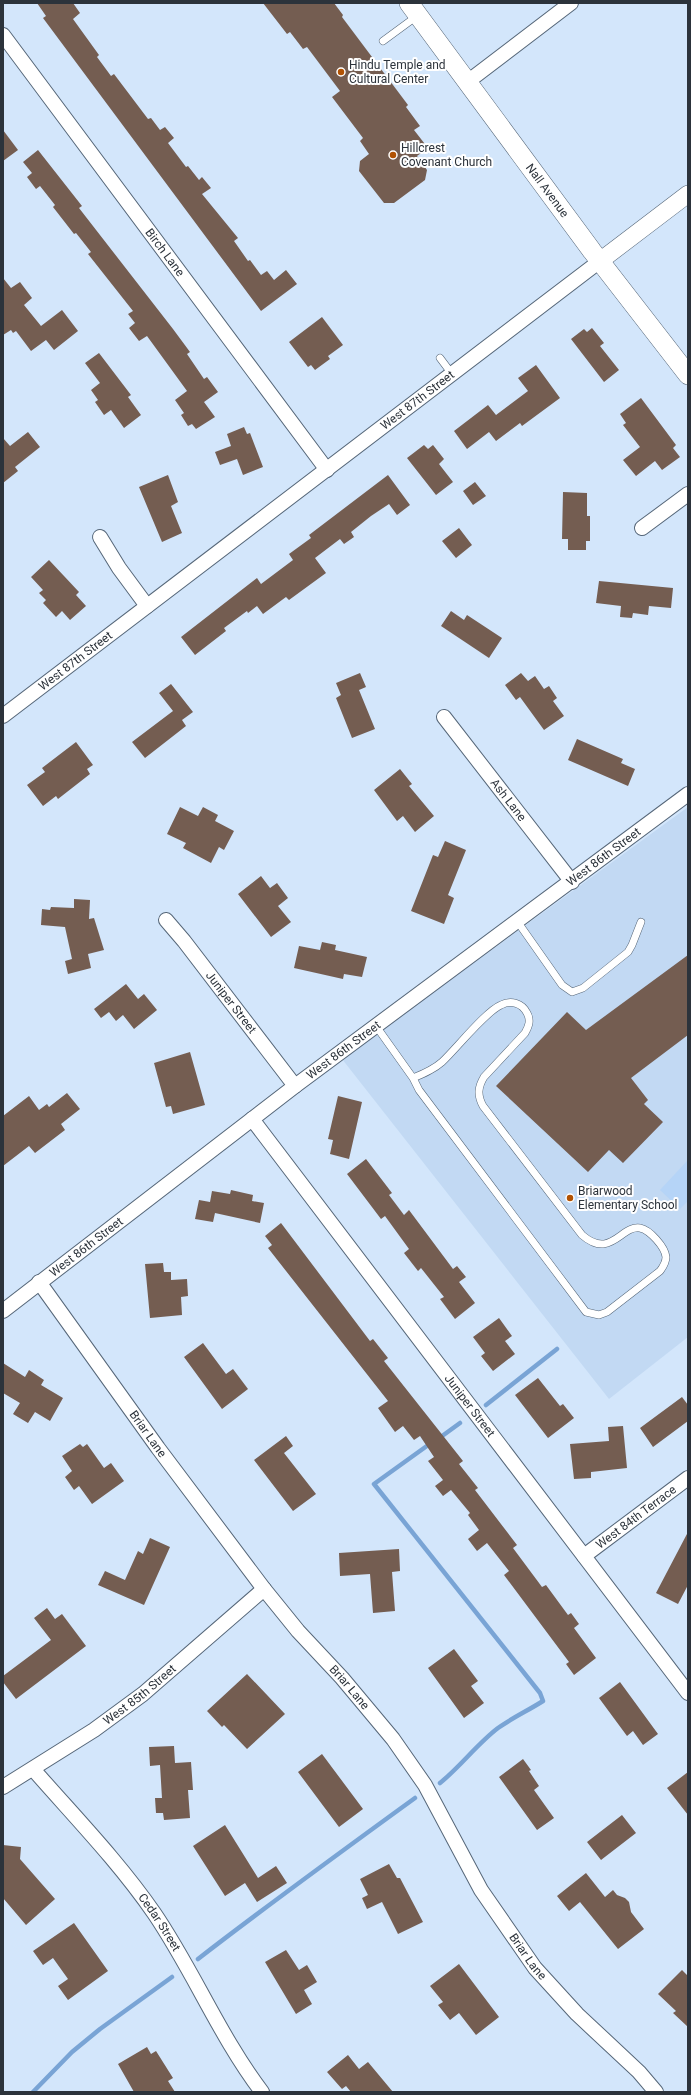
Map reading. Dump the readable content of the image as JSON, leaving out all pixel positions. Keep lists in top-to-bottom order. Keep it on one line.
{"streets":{"main road":["Nall Avenue"],"street":["Birch Lane","West 87th Street","Ash Lane","West 86th Street","Juniper Street","Briar Lane","West 84th Terrace","West 85th Street","Cedar Street"]},"crossings":[["Nall Avenue","West 87th Street"],["Birch Lane","West 87th Street"],["Ash Lane","West 86th Street"],["West 86th Street","Juniper Street"],["West 86th Street","Briar Lane"],["Juniper Street","West 84th Terrace"],["Briar Lane","West 85th Street"],["West 85th Street","Cedar Street"]],"places":["Hindu Temple and Cultural Center","Hillcrest Covenant Church","Briarwood Elementary School"]}
